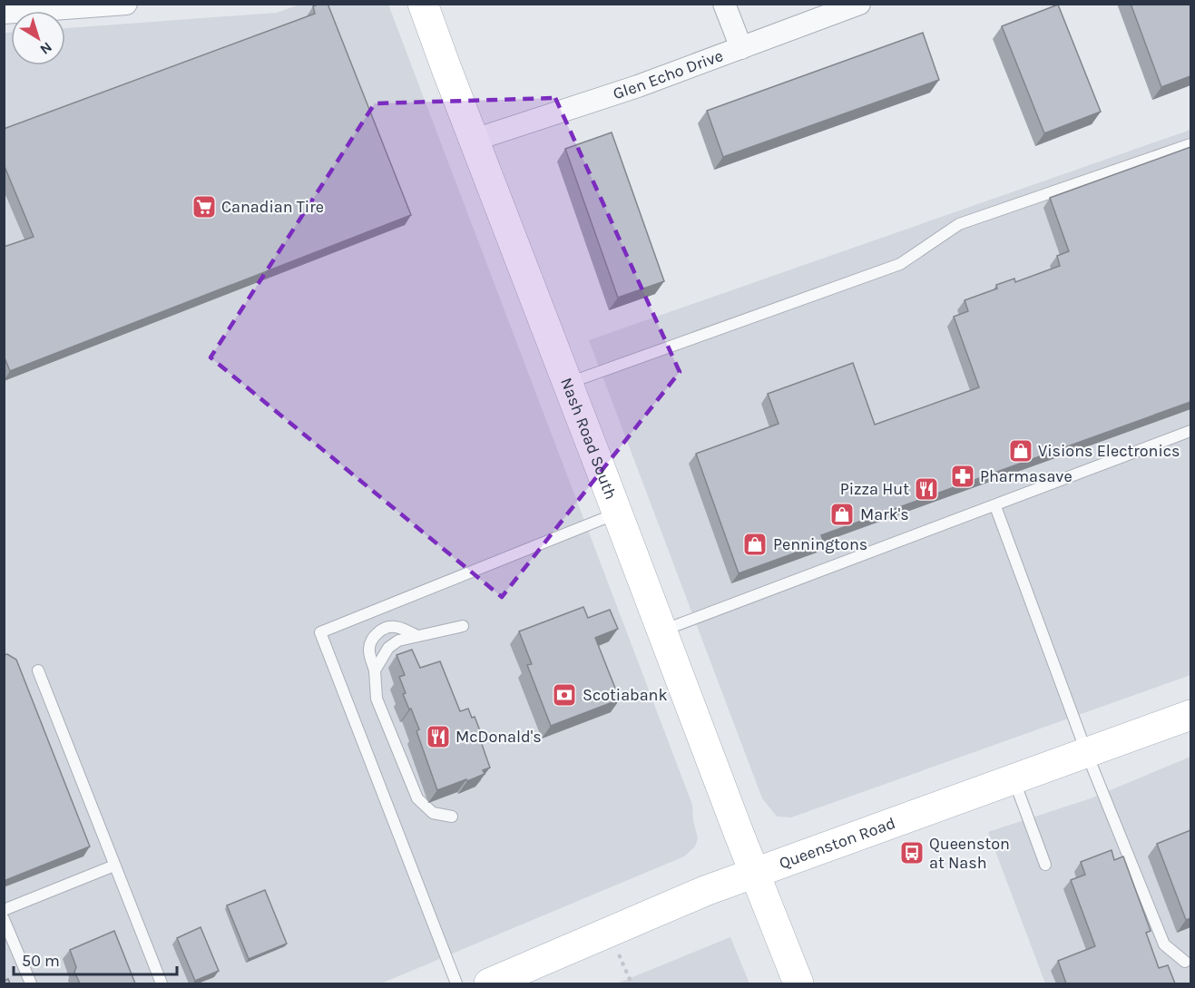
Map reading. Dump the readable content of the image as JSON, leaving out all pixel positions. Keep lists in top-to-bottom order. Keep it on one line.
{"streets":{"street":["Glen Echo Drive","Nash Road South","Queenston Road"]},"crossings":[["Glen Echo Drive","Nash Road South"],["Nash Road South","Queenston Road"]],"places":{"supermarket":["Canadian Tire"],"shop":["Visions Electronics","Mark's","Penningtons"],"pharmacy":["Pharmasave"],"restaurant":["Pizza Hut","McDonald's"],"bank":["Scotiabank"],"bus stop":["Queenston at Nash"]},"scale_bar":"50 m","north":"bottom right"}
